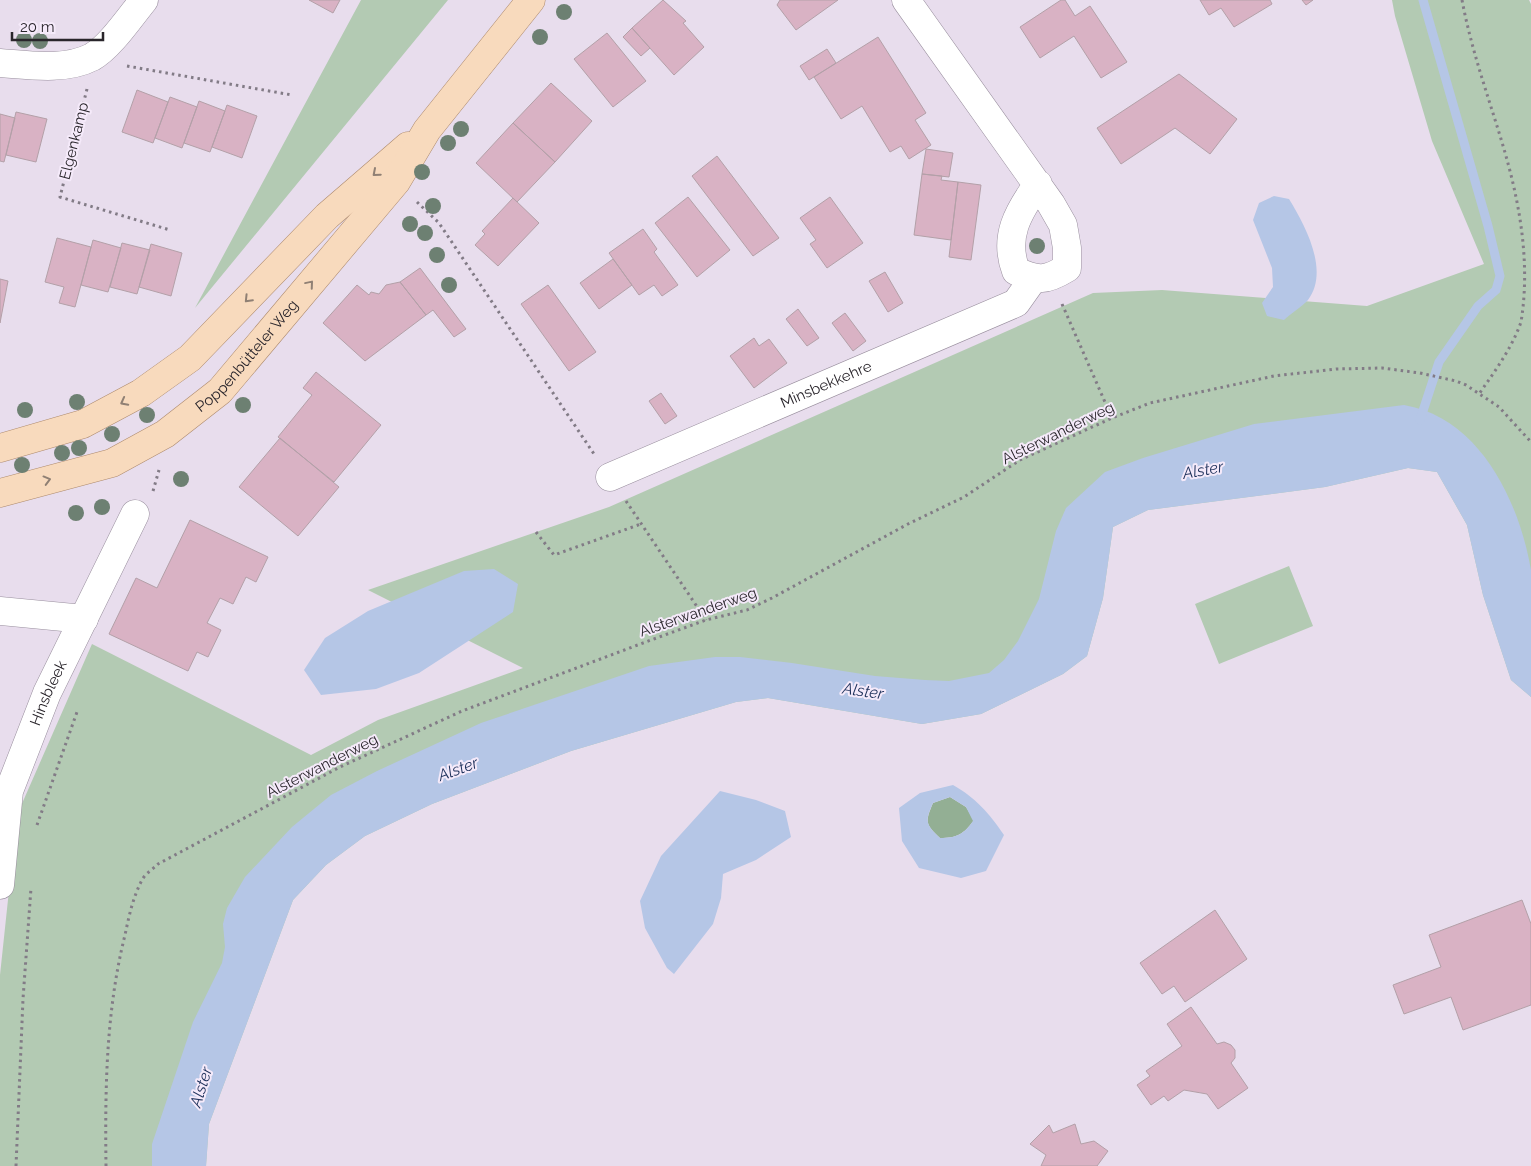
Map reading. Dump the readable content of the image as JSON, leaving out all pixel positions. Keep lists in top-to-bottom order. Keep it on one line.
{"streets":{"main road":["Poppenbütteler Weg"],"street":["Minsbekkehre","Hinsbleek"],"path":["Elgenkamp","Alsterwanderweg"]},"water":["Alster"],"scale_bar":"20 m"}
